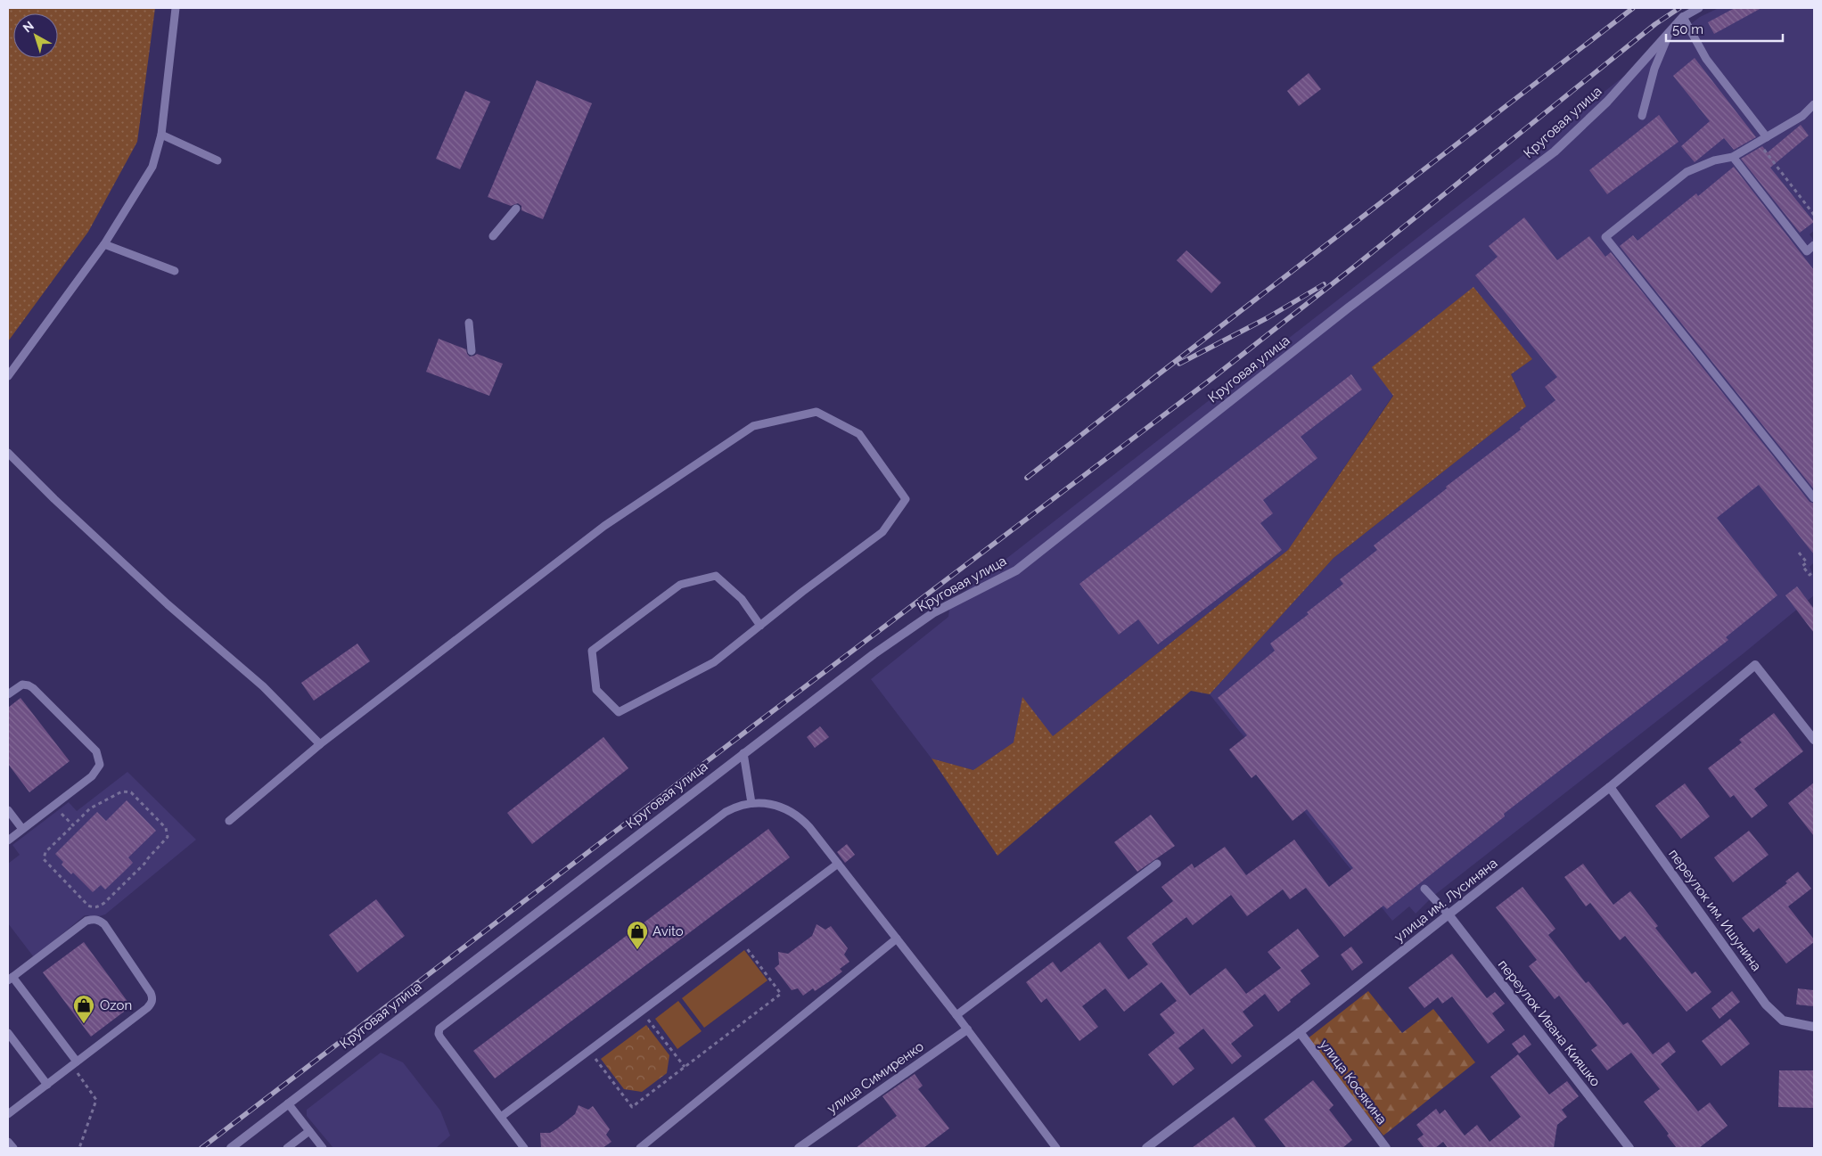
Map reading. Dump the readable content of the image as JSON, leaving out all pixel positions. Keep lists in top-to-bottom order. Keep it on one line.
{"streets":{"street":["Круговая улица","улица им. Лусиняна","переулок им. Ишунина","переулок Ивана Кияшко","улица Симиренко","улица Косякина"]},"crossings":[["улица им. Лусиняна","переулок им. Ишунина"],["улица им. Лусиняна","переулок Ивана Кияшко"],["улица им. Лусиняна","улица Косякина"]],"places":{"shop":["Avito","Ozon"]},"scale_bar":"50 m","north":"top left"}
